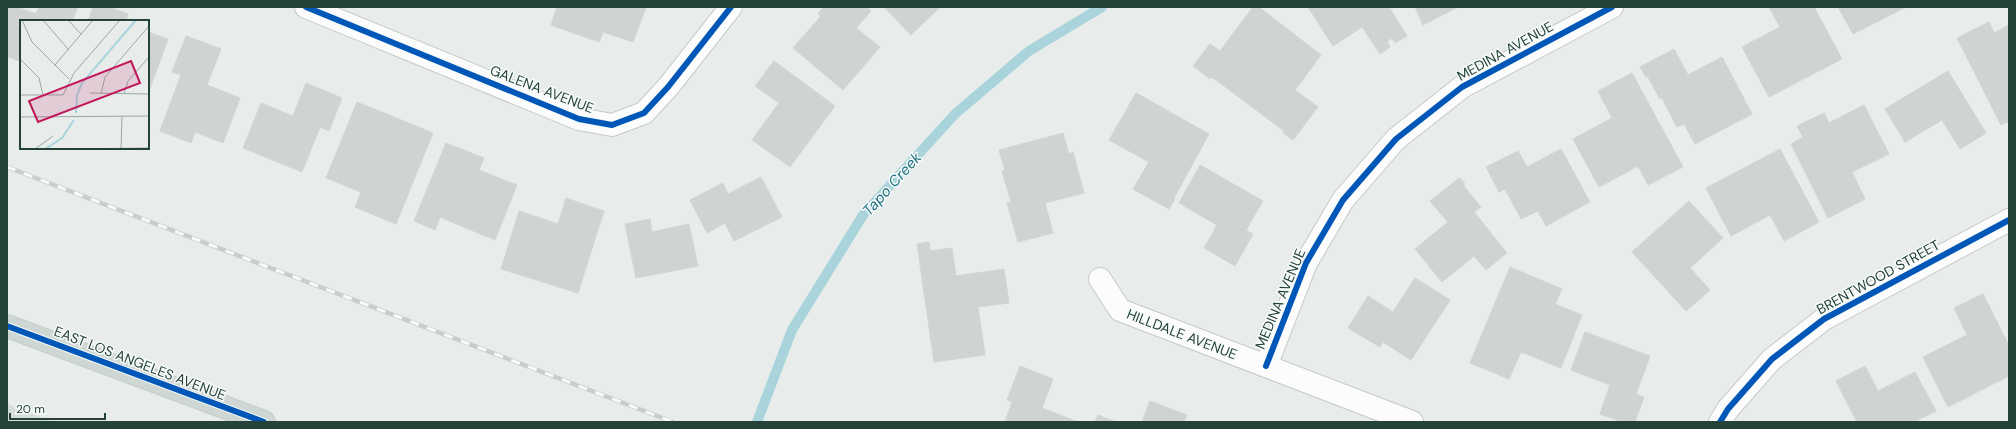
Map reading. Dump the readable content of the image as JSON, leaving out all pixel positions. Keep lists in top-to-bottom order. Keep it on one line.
{"streets":{"main road":["EAST LOS ANGELES AVENUE"],"street":["MEDINA AVENUE","GALENA AVENUE","BRENTWOOD STREET","HILLDALE AVENUE"]},"crossings":[["MEDINA AVENUE","HILLDALE AVENUE"]],"water":["Tapo Creek"],"scale_bar":"20 m"}
